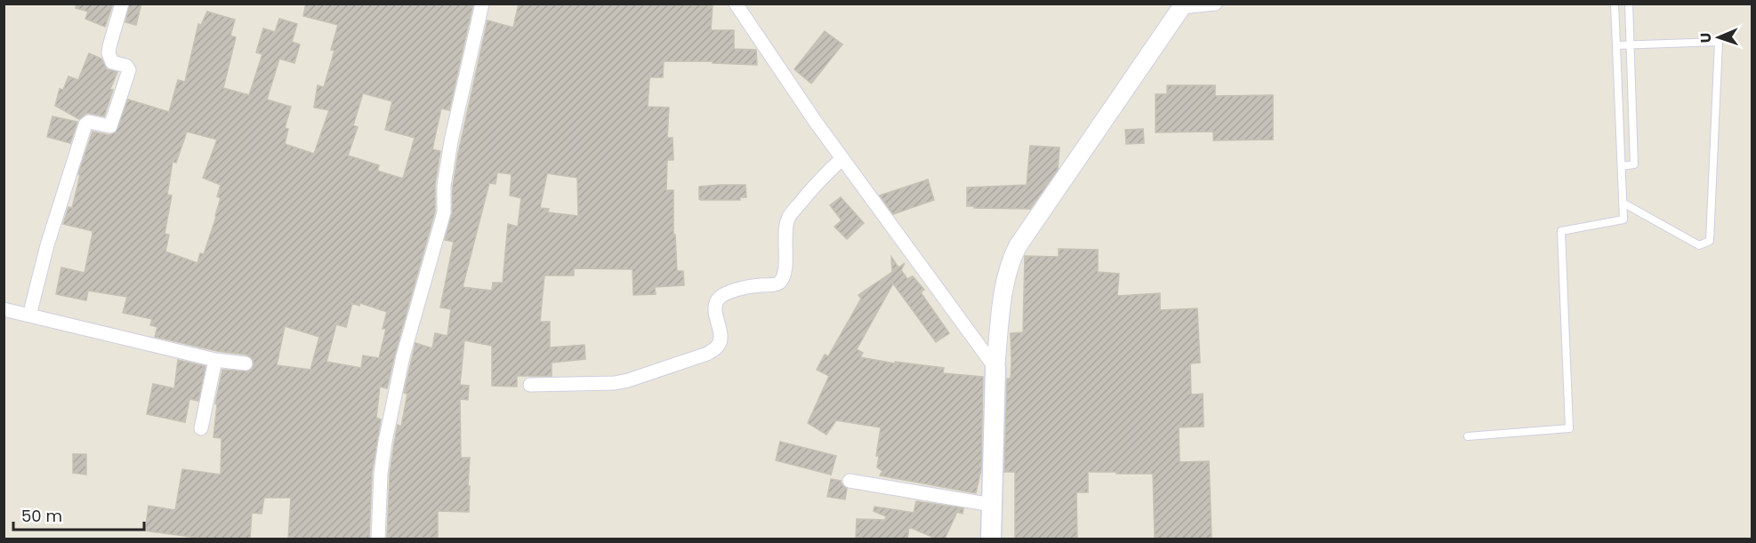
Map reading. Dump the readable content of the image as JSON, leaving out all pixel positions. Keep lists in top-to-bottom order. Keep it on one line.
{"scale_bar":"50 m","north":"left"}
